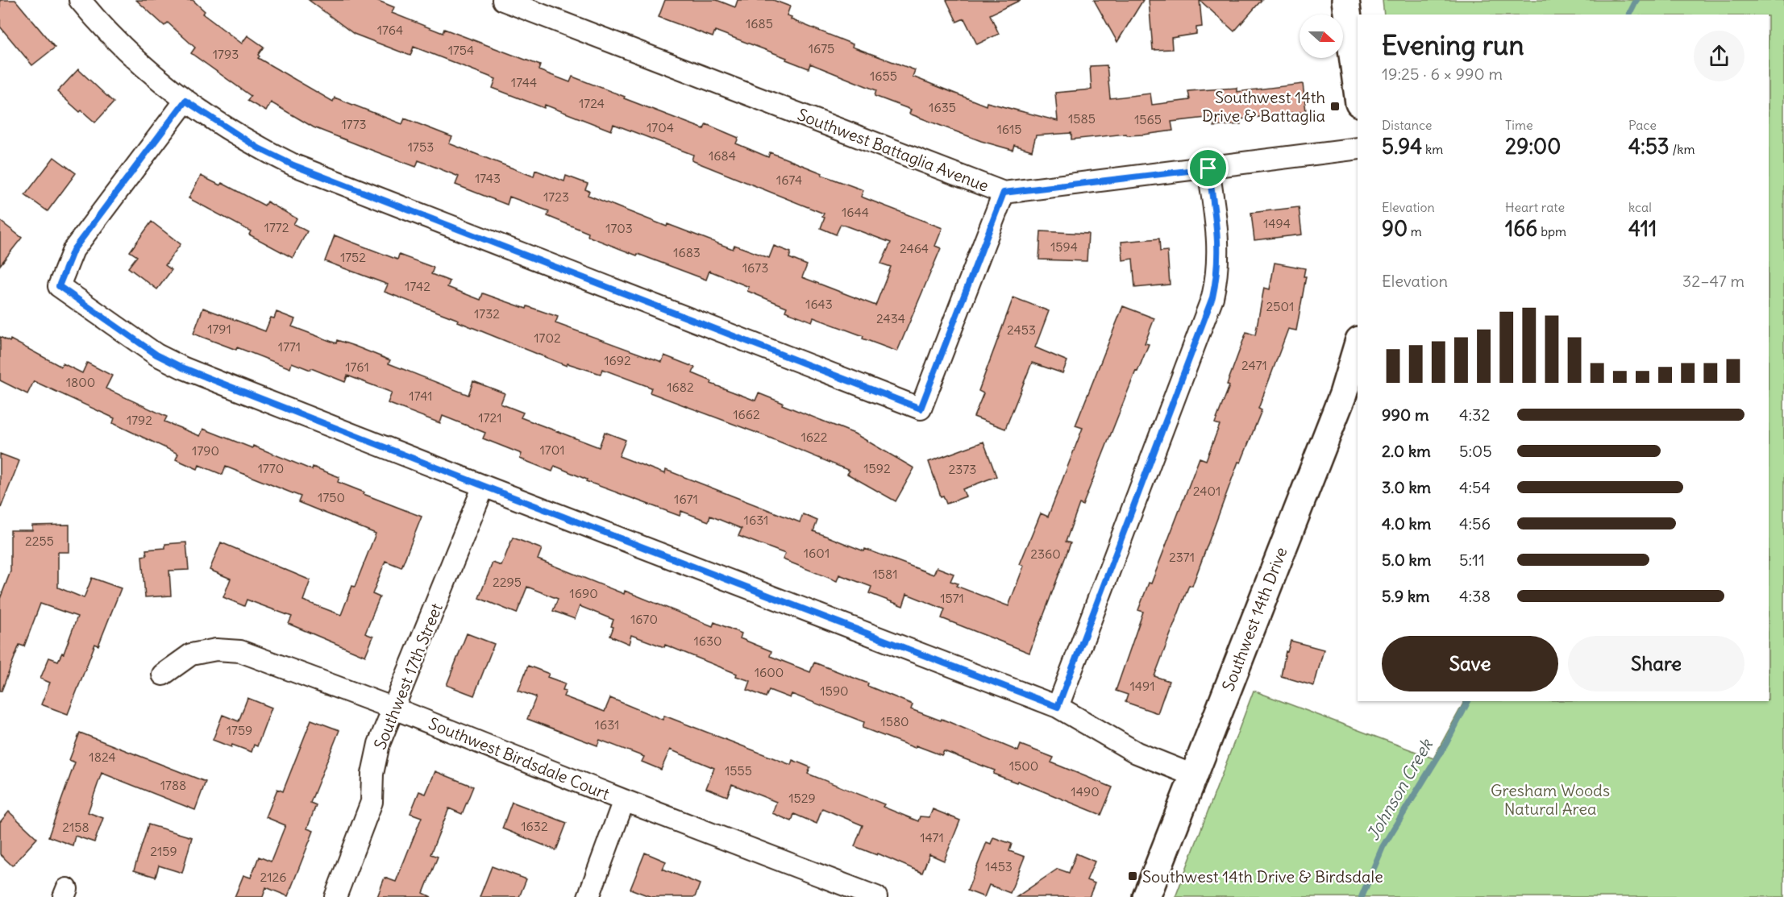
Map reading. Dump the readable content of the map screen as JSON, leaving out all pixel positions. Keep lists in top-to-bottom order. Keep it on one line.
{"streets":{"street":["Southwest Battaglia Avenue","Southwest 14th Drive","Southwest 17th Street","Southwest Birdsdale Court"]},"crossings":[["Southwest 17th Street","Southwest Birdsdale Court"]],"water":["Johnson Creek"],"parks":["Gresham Woods Natural Area"],"places":{"transit":["Southwest 14th Drive & Battaglia","Southwest 14th Drive & Birdsdale"]},"house_numbers":["1685","1764","1675","1754","1793","1655","1744","1724","1635","1585","1565","1773","1704","1615","1753","1684","1743","1674","1723","1644","1494","1772","1703","1594","2464","1683","1752","1673","1742","1643","2501","1732","2434","1791","2453","1702","1771","1692","2471","1761","1800","1682","1741","1662","1721","1792","1622","1701","1790","1770","1592","2373","2401","1750","1671","1631","2255","1601","2360","2371","1581","2295","1690","1571","1670","1630","1600","1491","1590","1580","1631","1759","1824","1500","1555","1788","1490","1529","1632","2158","1471","2159","1453","2126"],"north":"right","page":{"heading":["Evening run","19:25 · 6 × 990 m"],"stats":[["Distance","5.94 km"],["Time","29:00"],["Pace","4:53 /km"],["Elevation","90 m"],["Heart rate","166 bpm"],["kcal","411"]],"chart":["Elevation","32–47 m"],"list":[{"name":"990 m","note":"4:32"},{"name":"2.0 km","note":"5:05"},{"name":"3.0 km","note":"4:54"},{"name":"4.0 km","note":"4:56"},{"name":"5.0 km","note":"5:11"},{"name":"5.9 km","note":"4:38"}],"buttons":["Save","Share"]}}
